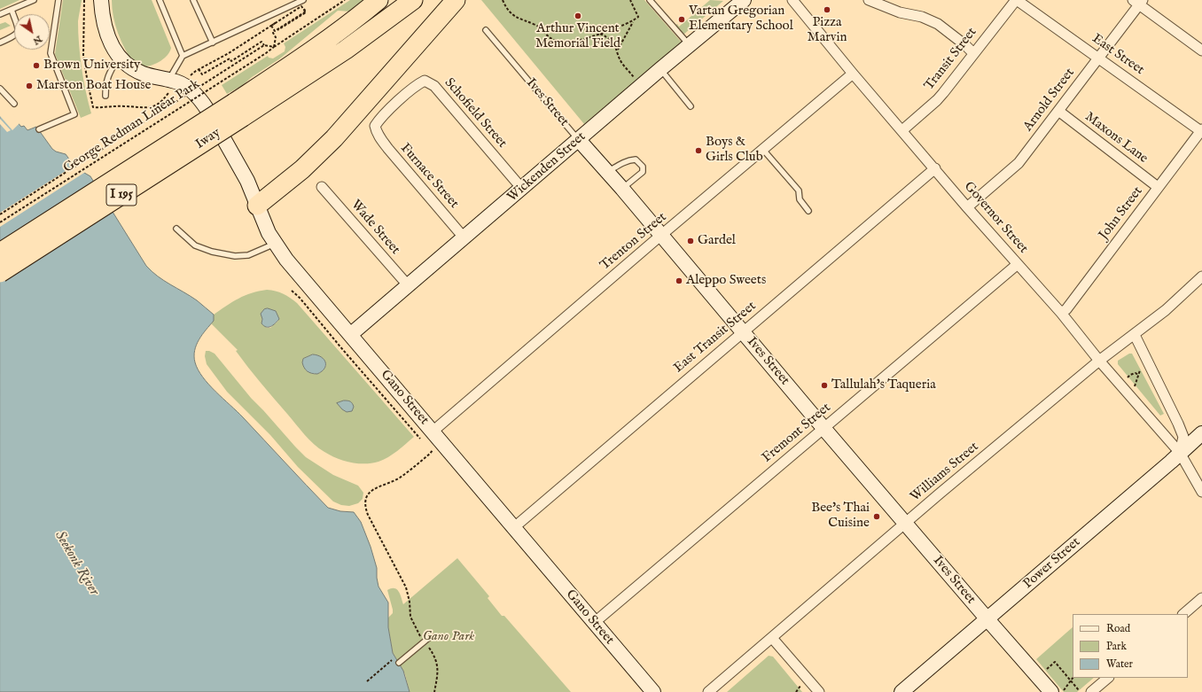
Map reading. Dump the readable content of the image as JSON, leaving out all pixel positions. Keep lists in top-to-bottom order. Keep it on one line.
{"streets":{"highway":["Iway","I 195"],"street":["East Street","Transit Street","Arnold Street","Ives Street","Schofield Street","Maxons Lane","Wickenden Street","Furnace Street","John Street","Governor Street","Wade Street","Trenton Street","East Transit Street","Gano Street","Fremont Street","Williams Street","Power Street"],"path":["George Redman Linear Park"]},"crossings":[["East Street","Transit Street"],["East Street","Arnold Street"],["East Street","John Street"],["Transit Street","Governor Street"],["Arnold Street","Maxons Lane"],["Arnold Street","Governor Street"],["Ives Street","Wickenden Street"],["Ives Street","Trenton Street"],["Ives Street","East Transit Street"],["Ives Street","Fremont Street"],["Ives Street","Williams Street"],["Ives Street","Power Street"],["Schofield Street","Wickenden Street"],["Schofield Street","Furnace Street"],["Maxons Lane","John Street"],["Wickenden Street","Furnace Street"],["Wickenden Street","Wade Street"],["Wickenden Street","Gano Street"],["John Street","Governor Street"],["Governor Street","Trenton Street"],["Governor Street","East Transit Street"],["Governor Street","Fremont Street"],["Governor Street","Williams Street"],["Governor Street","Power Street"],["Trenton Street","Gano Street"],["East Transit Street","Gano Street"],["Gano Street","Fremont Street"]],"water":["Seekonk River"],"parks":["Gano Park"],"places":["Pizza Marvin","Arthur Vincent Memorial Field","Vartan Gregorian Elementary School","Brown University","Marston Boat House","Boys & Girls Club","Gardel","Aleppo Sweets","Tallulah's Taqueria","Bee's Thai Cuisine"],"legend":["Road","Park","Water"],"north":"bottom right"}
